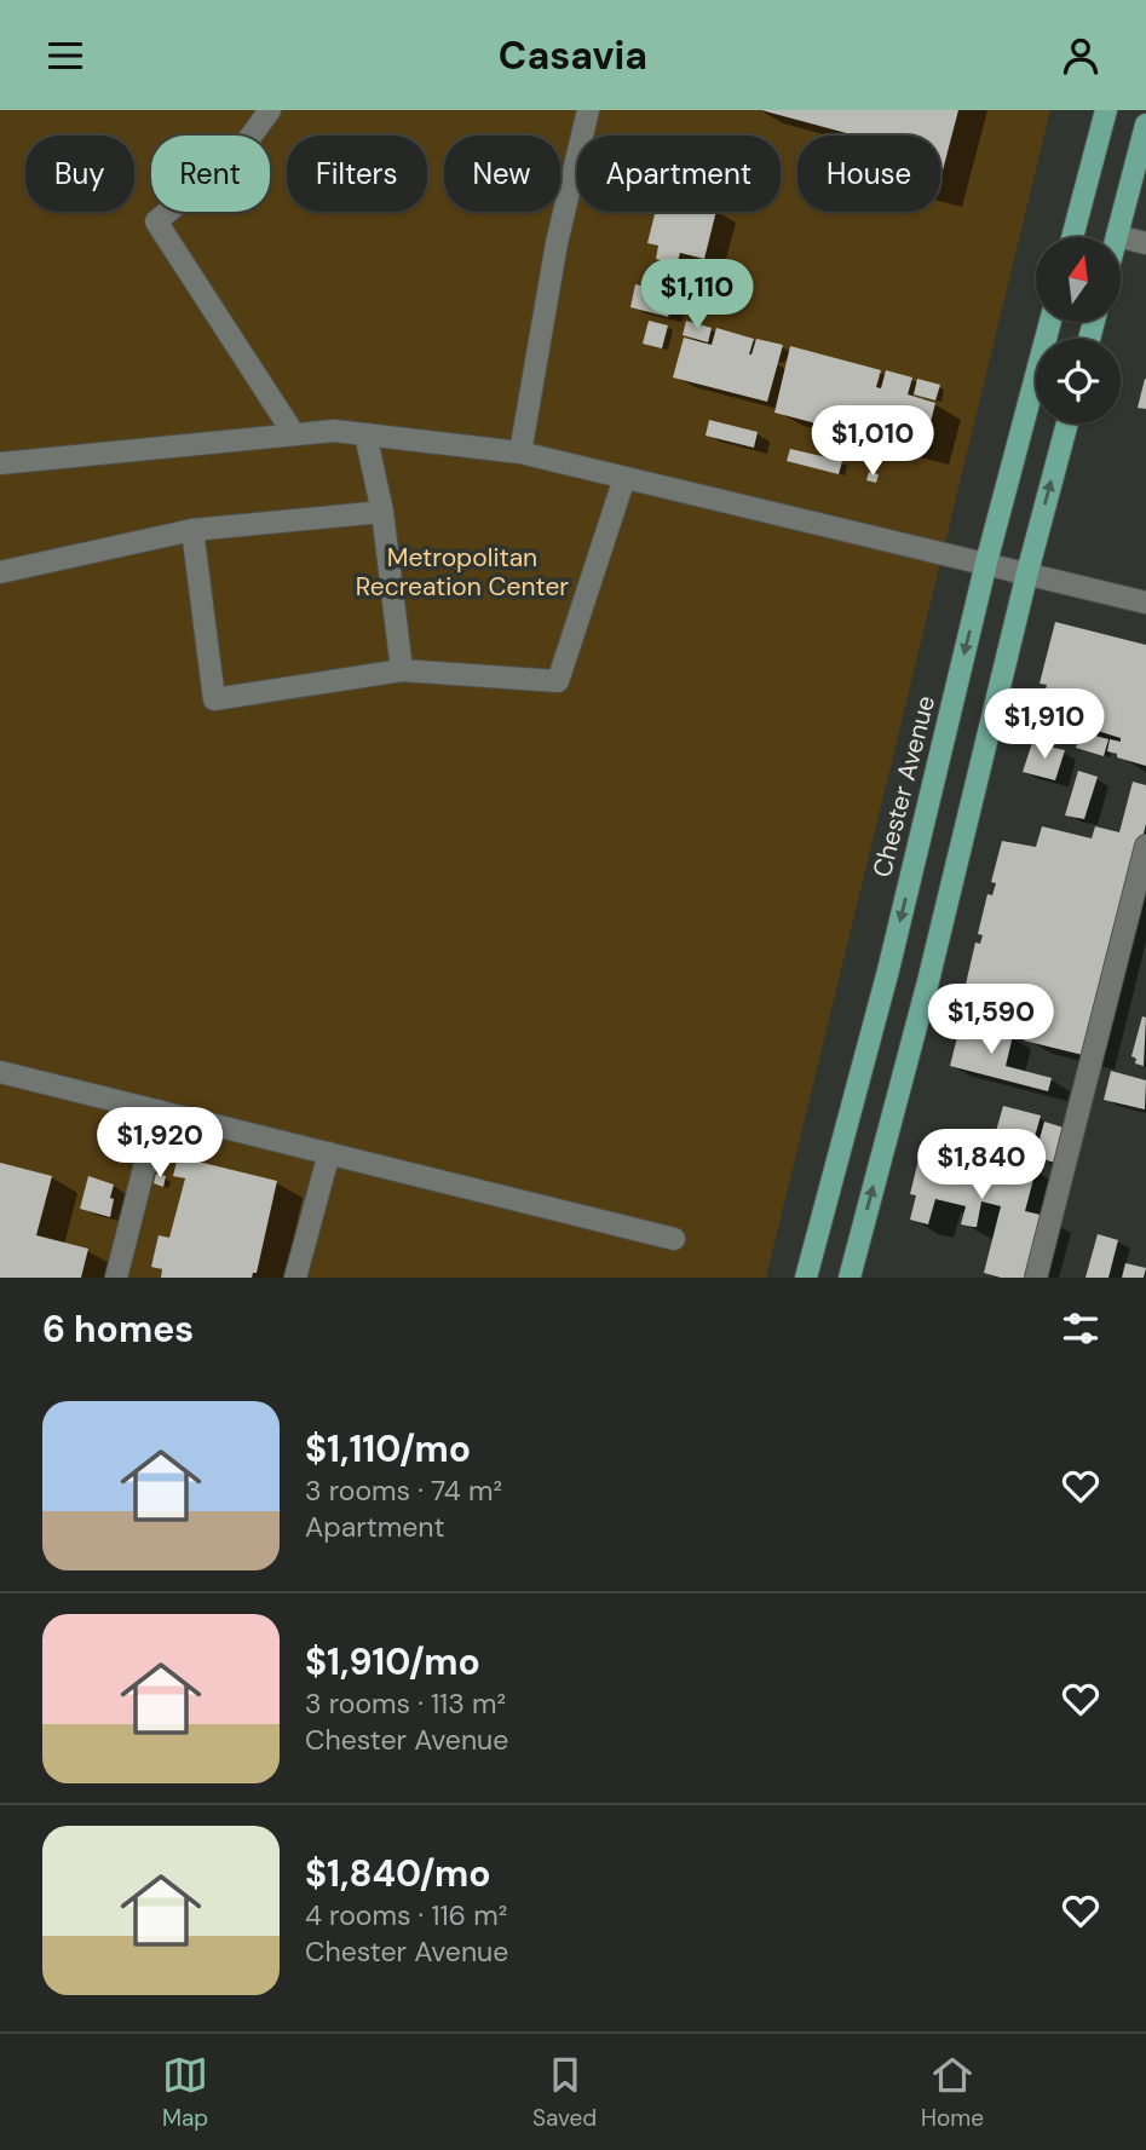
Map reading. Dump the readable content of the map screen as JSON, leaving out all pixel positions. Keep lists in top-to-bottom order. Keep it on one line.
{"streets":{"main road":["Chester Avenue"]},"parks":["Metropolitan Recreation Center"],"north":"top","page":{"header":"Casavia","chip":["Buy","Rent","Filters","New","Apartment","House"],"price":["$1,110","$1,010","$1,910","$1,590","$1,920","$1,840"],"heading":"6 homes","list":[{"name":"$1,110/mo","note":"3 rooms · 74 m² · Apartment"},{"name":"$1,910/mo","note":"3 rooms · 113 m² · Chester Avenue"},{"name":"$1,840/mo","note":"4 rooms · 116 m² · Chester Avenue"}],"tabs":["Map","Saved","Home"]}}
